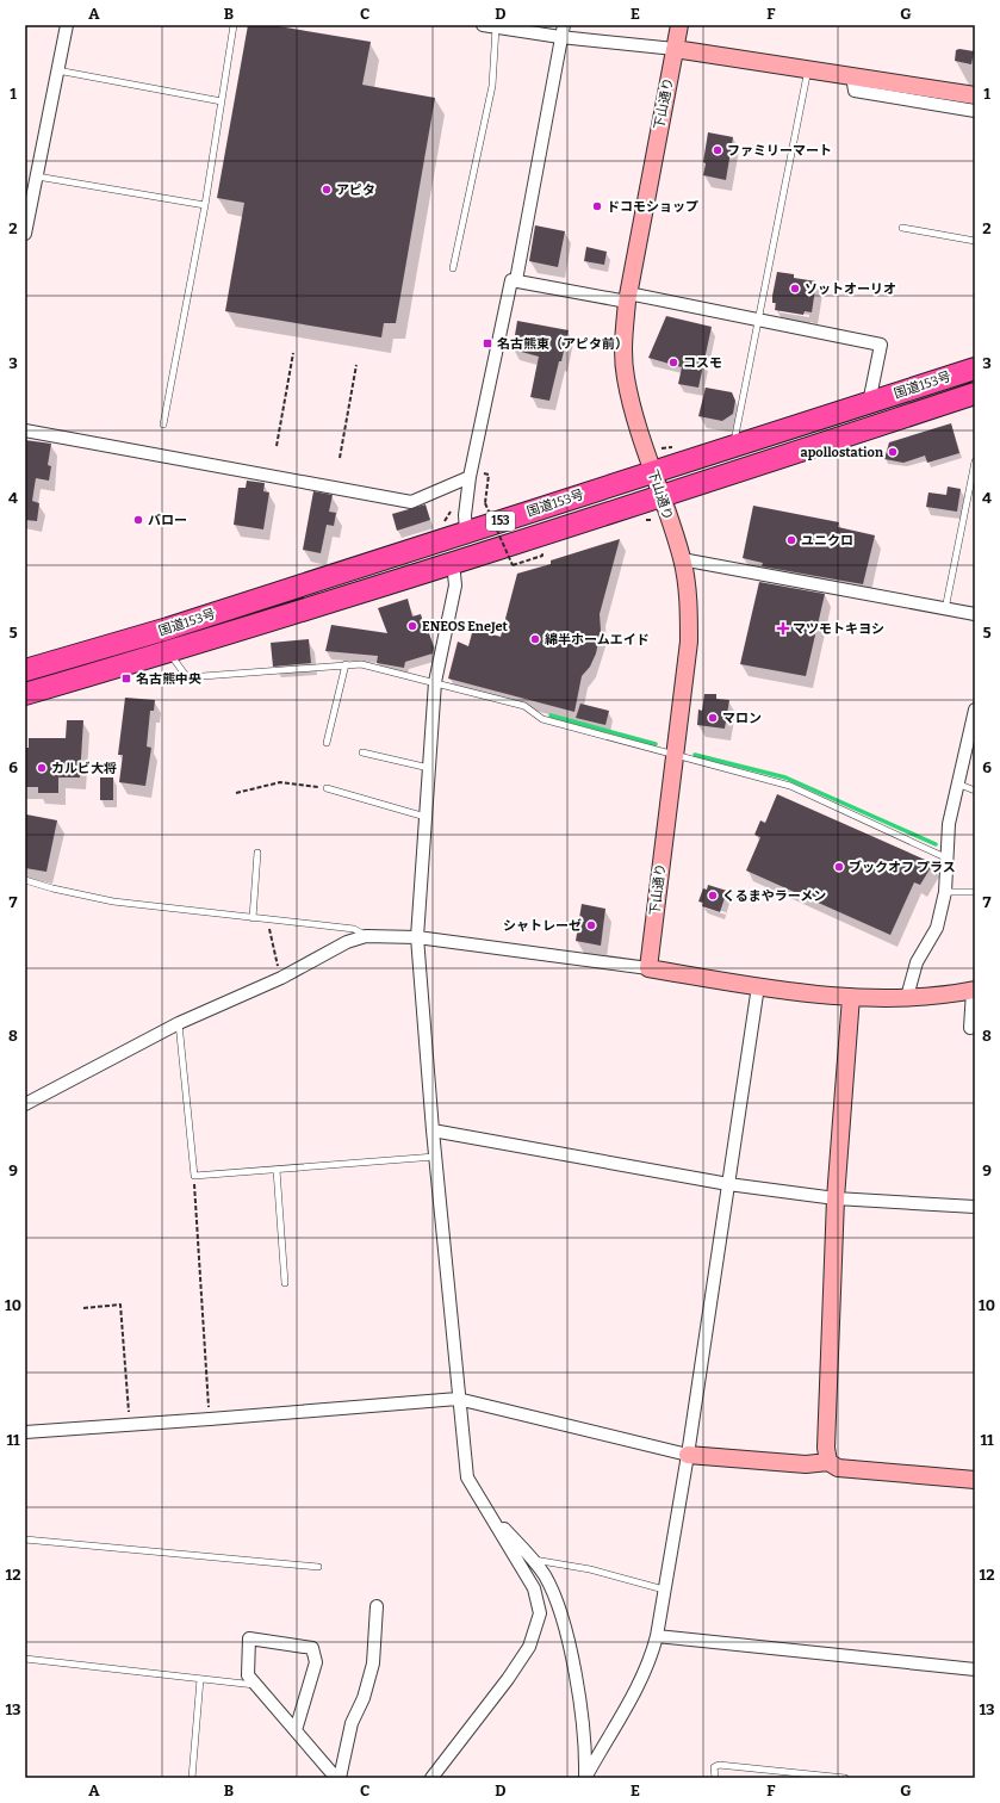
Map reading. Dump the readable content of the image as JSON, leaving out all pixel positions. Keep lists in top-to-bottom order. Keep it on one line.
{"streets":{"highway":["国道153号","153"],"street":["下山通り"]},"crossings":[["下山通り","国道153号"]],"places":{"other":["ファミリーマート","アピタ","ドコモショップ","ソットオーリオ","コスモ","apollostation","バロー","ユニクロ","ENEOS EneJet","綿半ホームエイド","マロン","カルビ大将","ブックオフ プラス","くるまやラーメン","シャトレーゼ"],"transit":["名古熊東（アピタ前）","名古熊中央"],"health":["マツモトキヨシ"]},"grid":{"columns":["A","B","C","D","E","F","G"],"rows":["1","2","3","4","5","6","7","8","9","10","11","12","13"]}}
